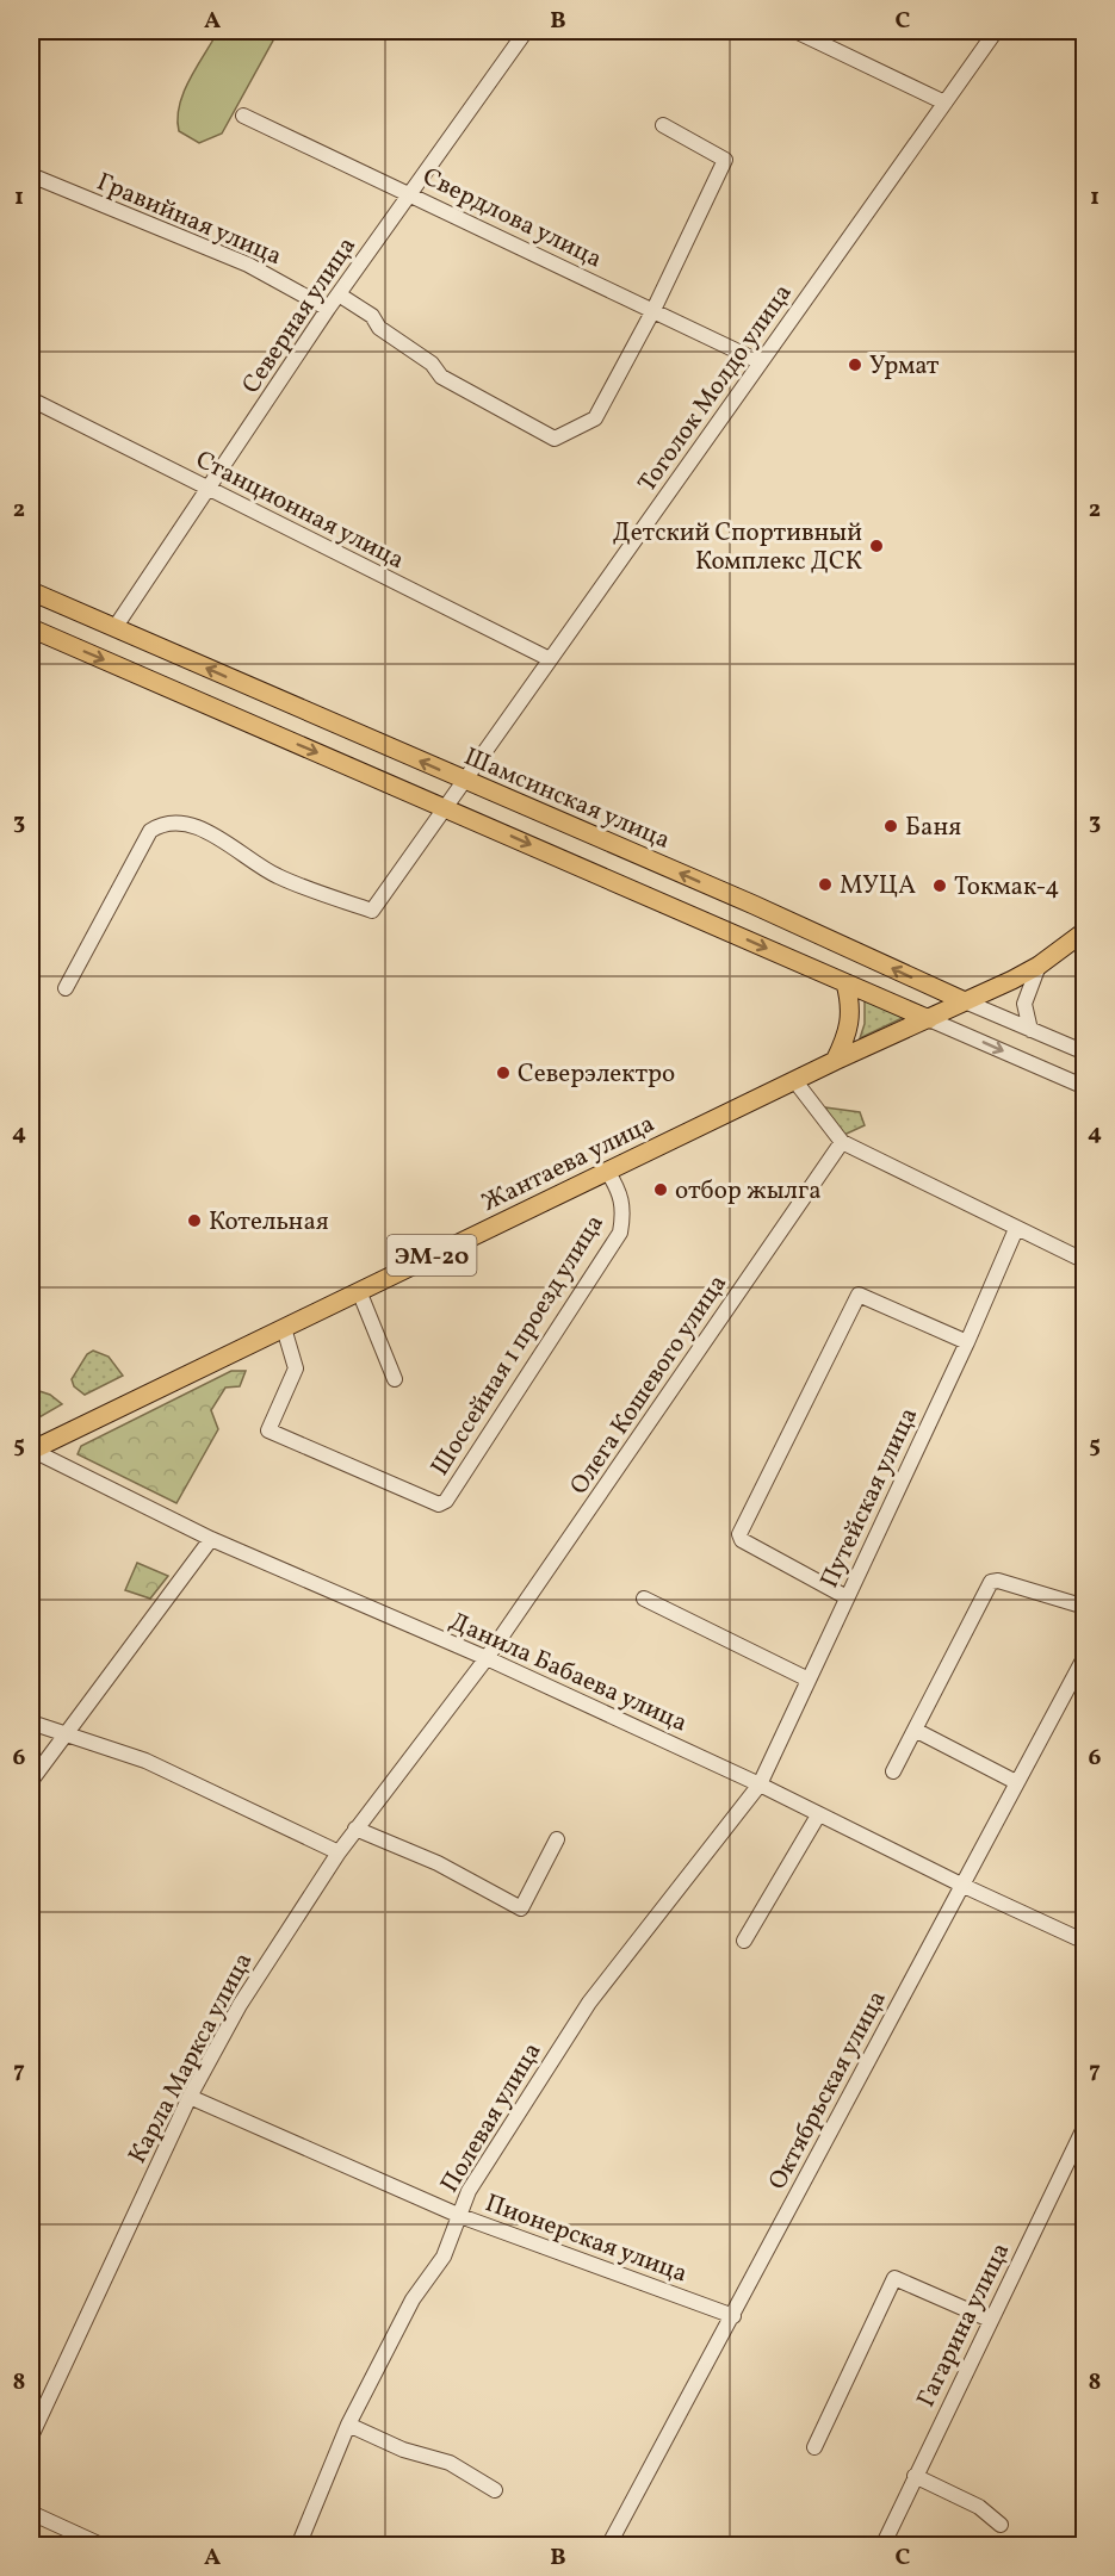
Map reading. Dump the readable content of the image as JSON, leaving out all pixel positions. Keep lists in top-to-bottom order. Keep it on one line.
{"streets":{"main road":["Шамсинская улица","Жантаева улица","ЭМ-20"],"street":["Свердлова улица","Гравийная улица","Северная улица","Тоголок Молдо улица","Станционная улица","Шоссейная 1 проезд улица","Олега Кошевого улица","Путейская улица","Данила Бабаева улица","Карла Маркса улица","Октябрьская улица","Полевая улица","Пионерская улица","Гагарина улица"]},"crossings":[["Свердлова улица","Северная улица"],["Свердлова улица","Тоголок Молдо улица"],["Гравийная улица","Северная улица"],["Северная улица","Станционная улица"],["Северная улица","Шамсинская улица"],["Тоголок Молдо улица","Станционная улица"],["Тоголок Молдо улица","Шамсинская улица"],["Шамсинская улица","Жантаева улица"],["Жантаева улица","Шоссейная 1 проезд улица"],["Жантаева улица","Данила Бабаева улица"],["Олега Кошевого улица","Данила Бабаева улица"],["Олега Кошевого улица","Карла Маркса улица"],["Путейская улица","Данила Бабаева улица"],["Путейская улица","Полевая улица"],["Данила Бабаева улица","Карла Маркса улица"],["Данила Бабаева улица","Октябрьская улица"],["Данила Бабаева улица","Полевая улица"],["Карла Маркса улица","Пионерская улица"],["Октябрьская улица","Пионерская улица"],["Полевая улица","Пионерская улица"]],"places":["Урмат","Детский Спортивный Комплекс ДСК","Баня","МУЦА","Токмак-4","Северэлектро","отбор жылга","Котельная"],"grid":{"columns":["A","B","C"],"rows":["1","2","3","4","5","6","7","8"]}}
